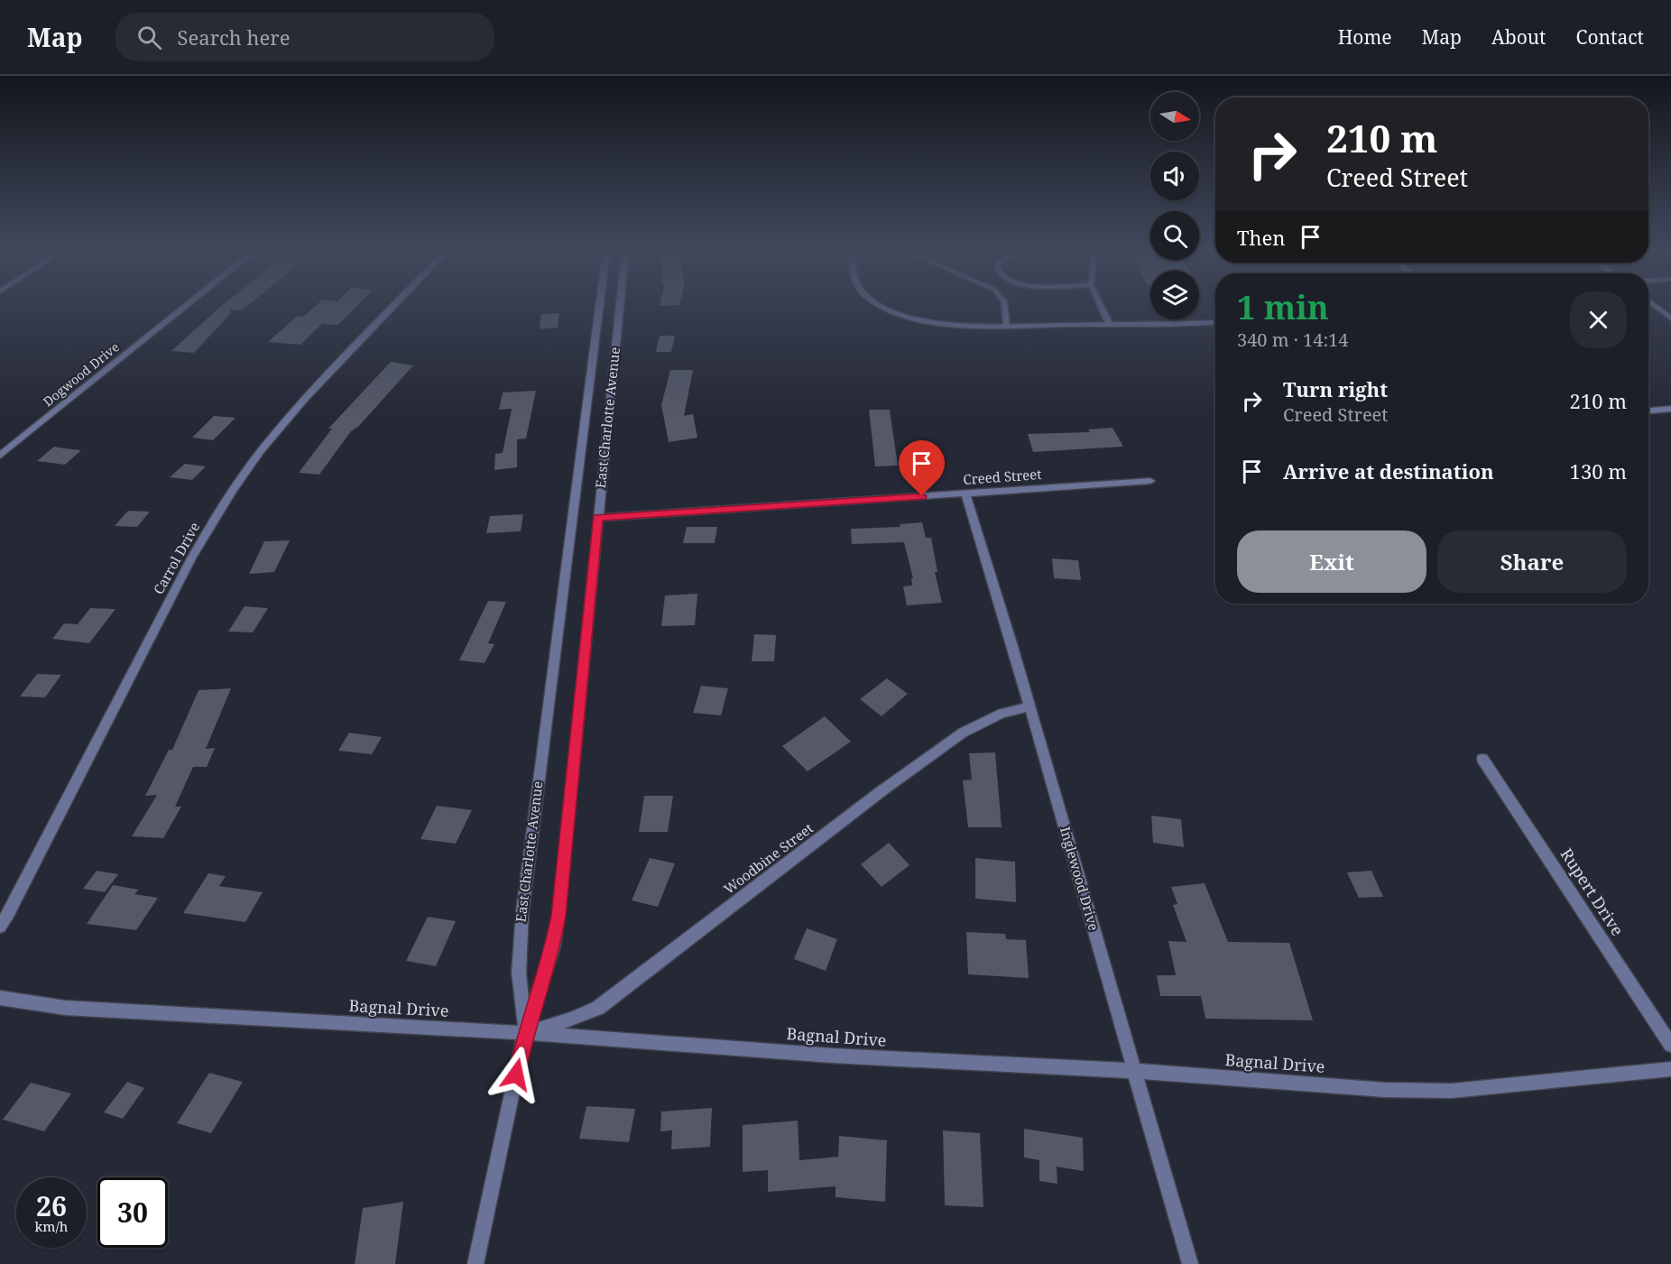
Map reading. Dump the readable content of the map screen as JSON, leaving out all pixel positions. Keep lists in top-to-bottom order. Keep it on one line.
{"streets":{"street":["Dogwood Drive","East Charlotte Avenue","Creed Street","Carrol Drive","Woodbine Street","Inglewood Drive","Rupert Drive","Bagnal Drive"]},"crossings":[["East Charlotte Avenue","Creed Street"],["East Charlotte Avenue","Woodbine Street"],["East Charlotte Avenue","Bagnal Drive"],["Creed Street","Inglewood Drive"],["Woodbine Street","Inglewood Drive"],["Woodbine Street","Bagnal Drive"],["Inglewood Drive","Bagnal Drive"]],"north":"right","page":{"header":"Map","search":"Search here","nav":["Home","Map","About","Contact"],"turn":["210 m","Creed Street"],"then":"Then","heading":["1 min","340 m · 14:14"],"list":[{"name":"Turn right","note":"Creed Street","value":"210 m"},{"name":"Arrive at destination","value":"130 m"}],"buttons":["Exit","Share"],"speed":"26 km/h","limit":"30"}}
